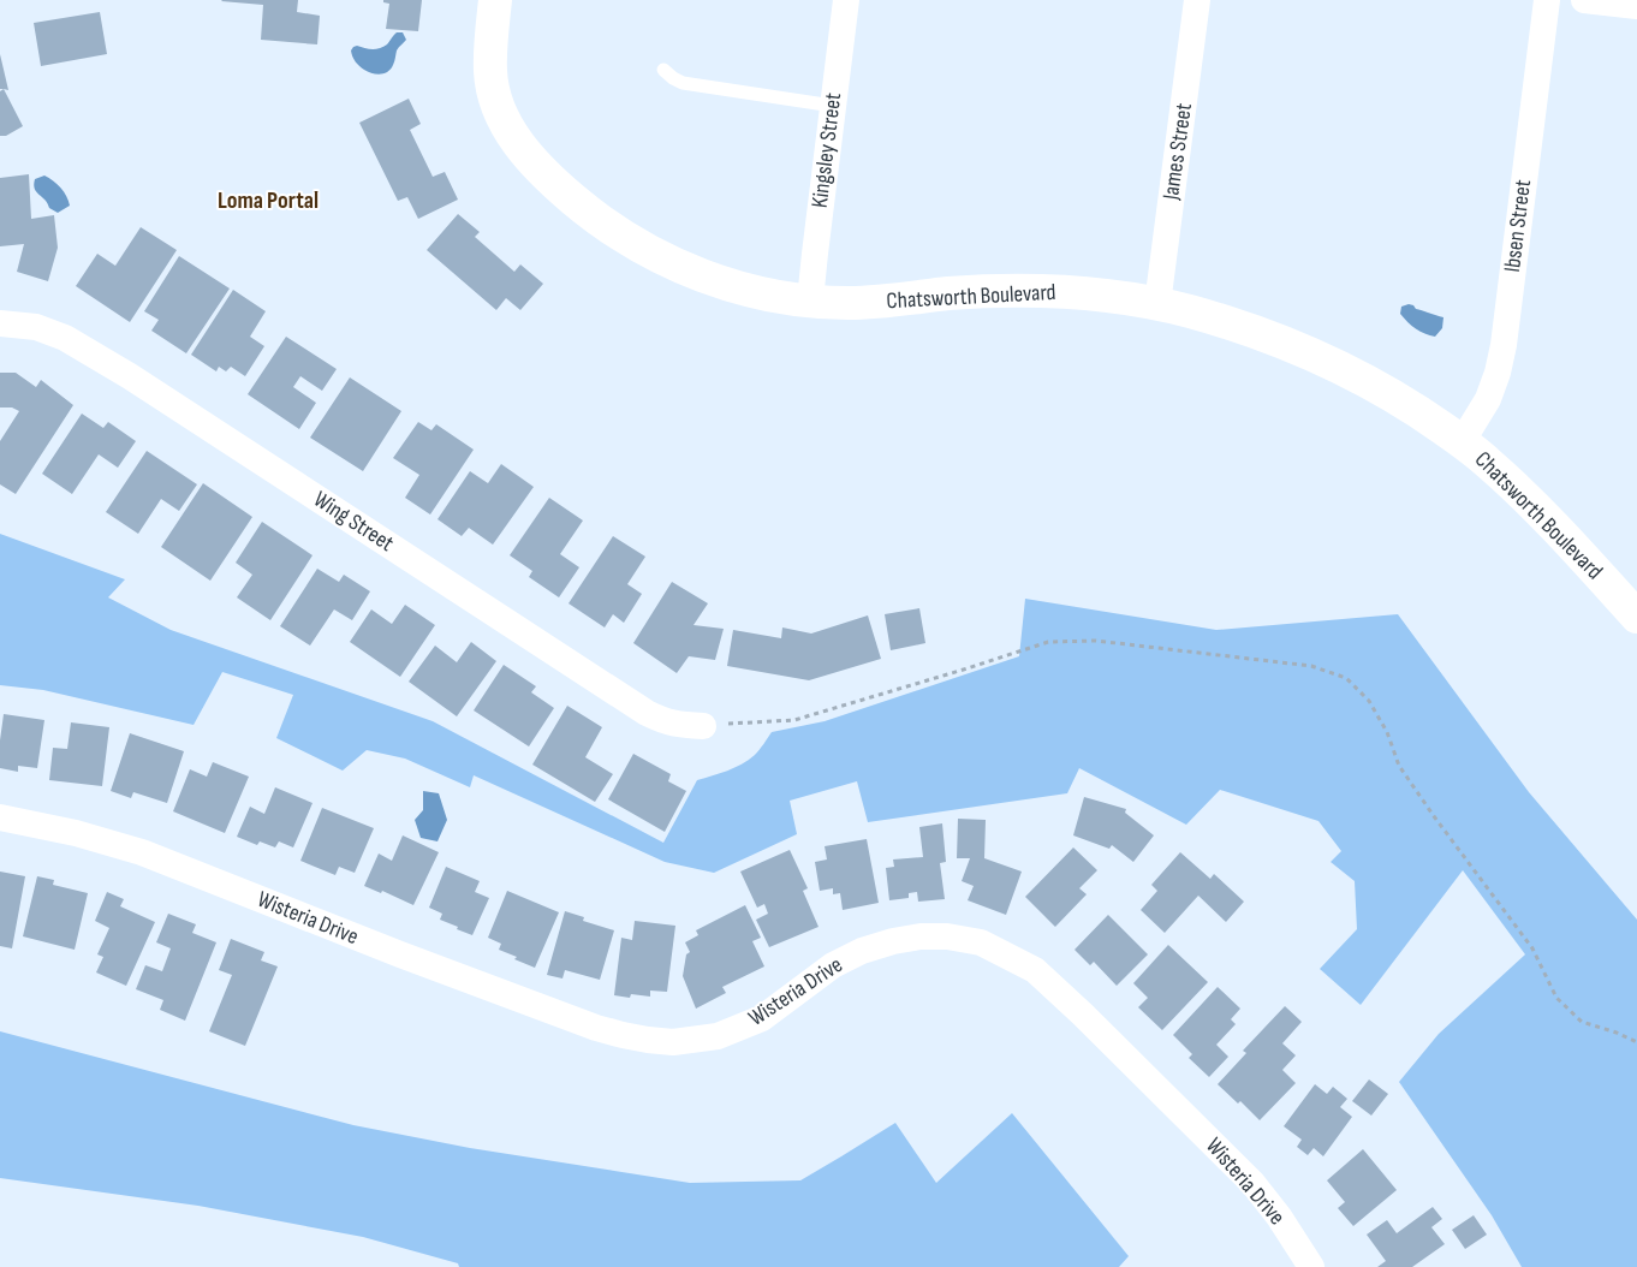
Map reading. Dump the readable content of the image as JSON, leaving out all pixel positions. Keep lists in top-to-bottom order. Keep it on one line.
{"streets":{"main road":["Chatsworth Boulevard"],"street":["Kingsley Street","James Street","Ibsen Street","Wing Street","Wisteria Drive"]},"crossings":[["Kingsley Street","Chatsworth Boulevard"],["James Street","Chatsworth Boulevard"],["Ibsen Street","Chatsworth Boulevard"]],"districts":["Loma Portal"]}
